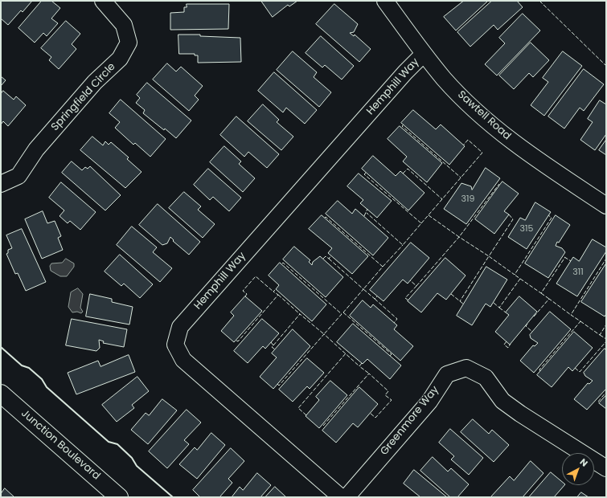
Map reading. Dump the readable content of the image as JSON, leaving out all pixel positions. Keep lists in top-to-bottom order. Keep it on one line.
{"streets":{"main road":["Junction Boulevard"],"street":["Hemphill Way","Springfield Circle","Sawtell Road","Greenmore Way"]},"crossings":[["Hemphill Way","Sawtell Road"]],"house_numbers":["319","315","311"],"north":"top right"}
